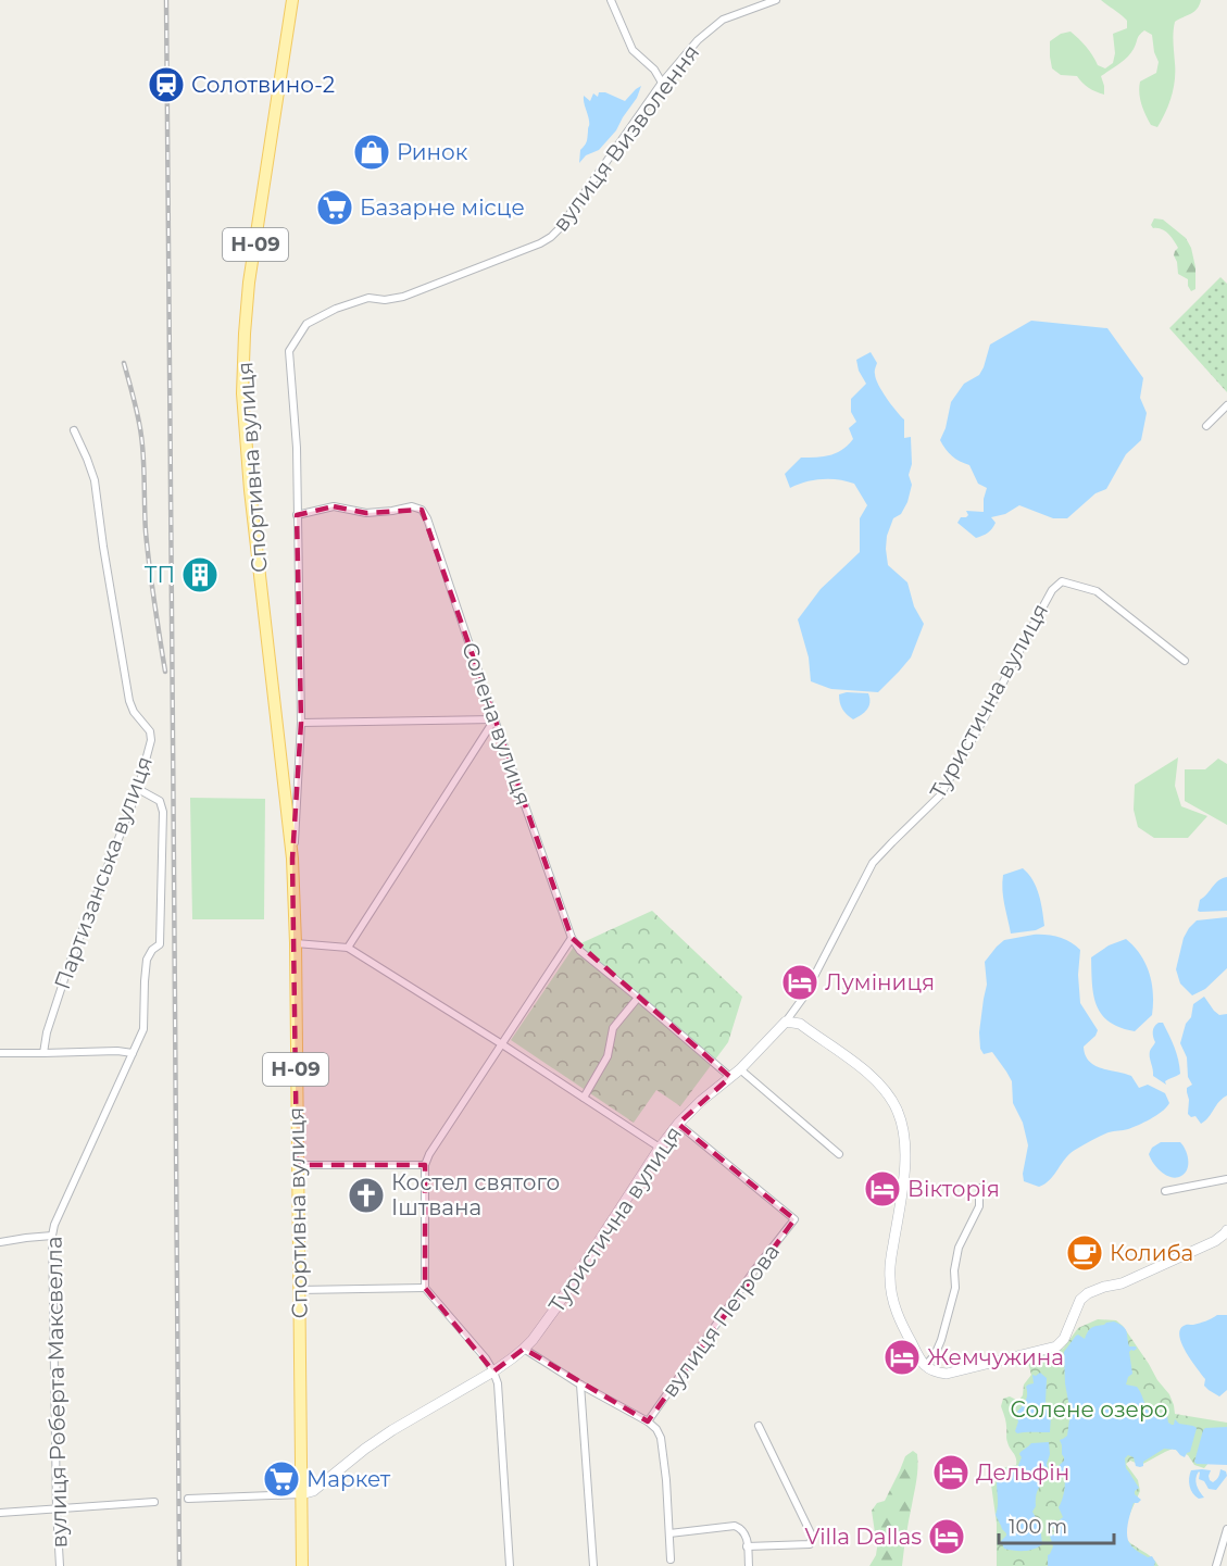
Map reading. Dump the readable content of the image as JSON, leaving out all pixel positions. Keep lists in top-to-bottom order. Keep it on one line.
{"streets":{"main road":["Н-09","Спортивна вулиця"],"street":["вулиця Визволення","Туристична вулиця","Солена вулиця","Партизанська вулиця","вулиця Петрова","вулиця Роберта Максвелла"]},"crossings":[["вулиця Визволення","Спортивна вулиця"],["Спортивна вулиця","Туристична вулиця"],["Спортивна вулиця","Солена вулиця"],["Туристична вулиця","вулиця Петрова"],["Партизанська вулиця","вулиця Роберта Максвелла"]],"parks":["Солене озеро"],"places":{"station":["Солотвино-2"],"shop":["Ринок"],"supermarket":["Базарне місце","Маркет"],"building":["ТП"],"hotel":["Луміниця","Вікторія","Жемчужина","Дельфін","Villa Dallas"],"church":["Костел святого Іштвана"],"cafe":["Колиба"]},"scale_bar":"100 m"}
